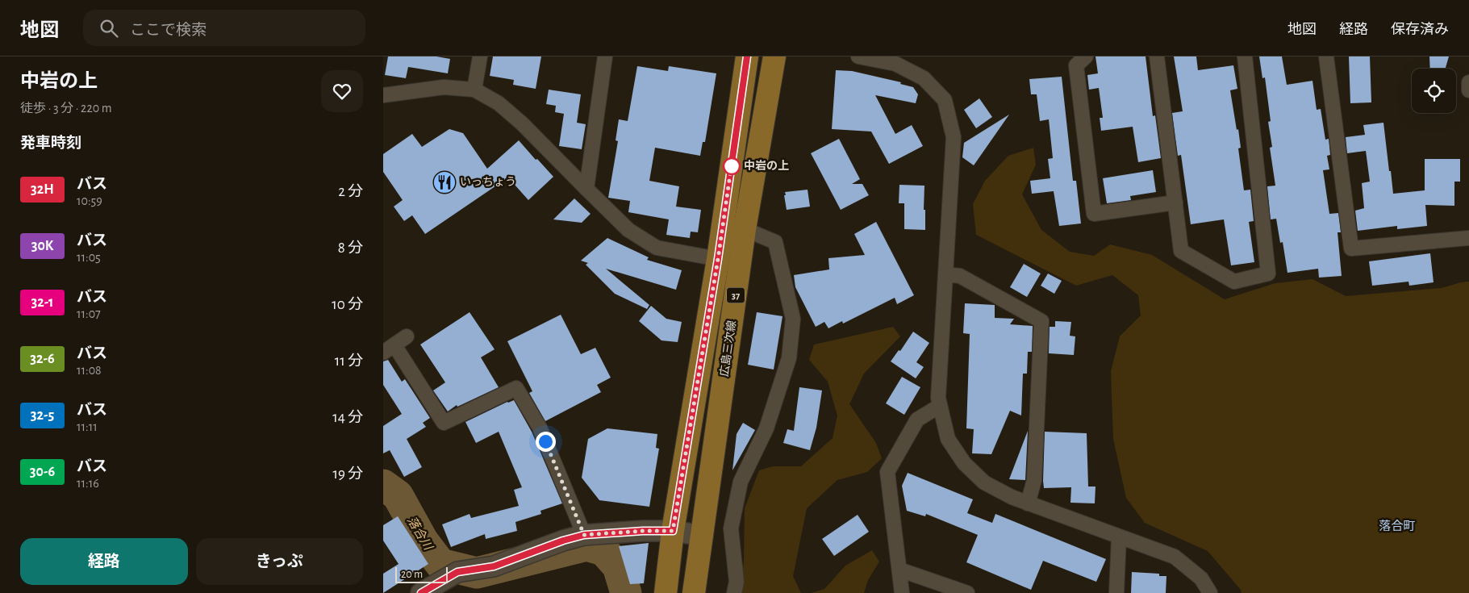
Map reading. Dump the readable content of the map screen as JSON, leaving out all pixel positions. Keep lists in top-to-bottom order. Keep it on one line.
{"streets":{"main road":["37","広島三次線"]},"districts":["落合町"],"water":["落合川"],"places":{"other":["中岩の上"],"restaurant":["いっちょう"]},"lines":["bus line 32H"],"scale_bar":"20 m","page":{"header":"地図","search":"ここで検索","nav":["地図","経路","保存済み"],"heading":[["中岩の上","徒歩 · 3 分 · 220 m"],"発車時刻"],"list":[{"mark":"32H","name":"バス","note":"10:59","value":"2 分"},{"mark":"30K","name":"バス","note":"11:05","value":"8 分"},{"mark":"32-1","name":"バス","note":"11:07","value":"10 分"},{"mark":"32-6","name":"バス","note":"11:08","value":"11 分"},{"mark":"32-5","name":"バス","note":"11:11","value":"14 分"},{"mark":"30-6","name":"バス","note":"11:16","value":"19 分"}],"buttons":["経路","きっぷ"],"scale":"20 m"}}
